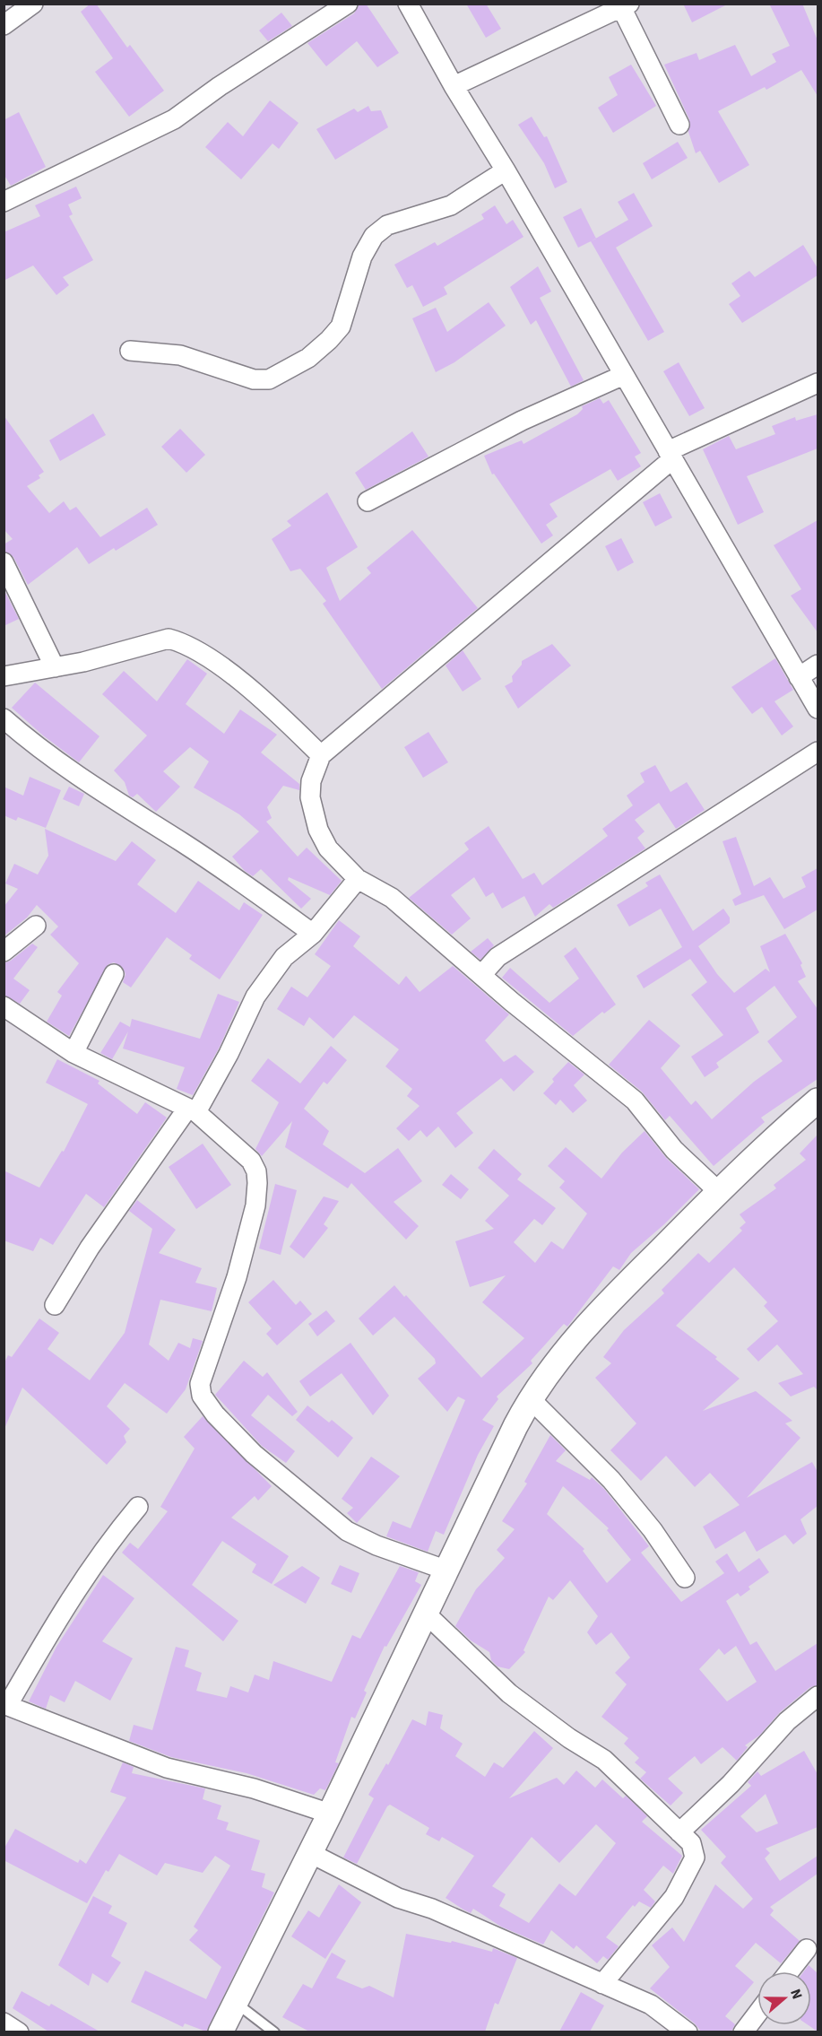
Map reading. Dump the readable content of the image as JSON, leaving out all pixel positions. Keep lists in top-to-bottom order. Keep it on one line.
{"north":"right"}
